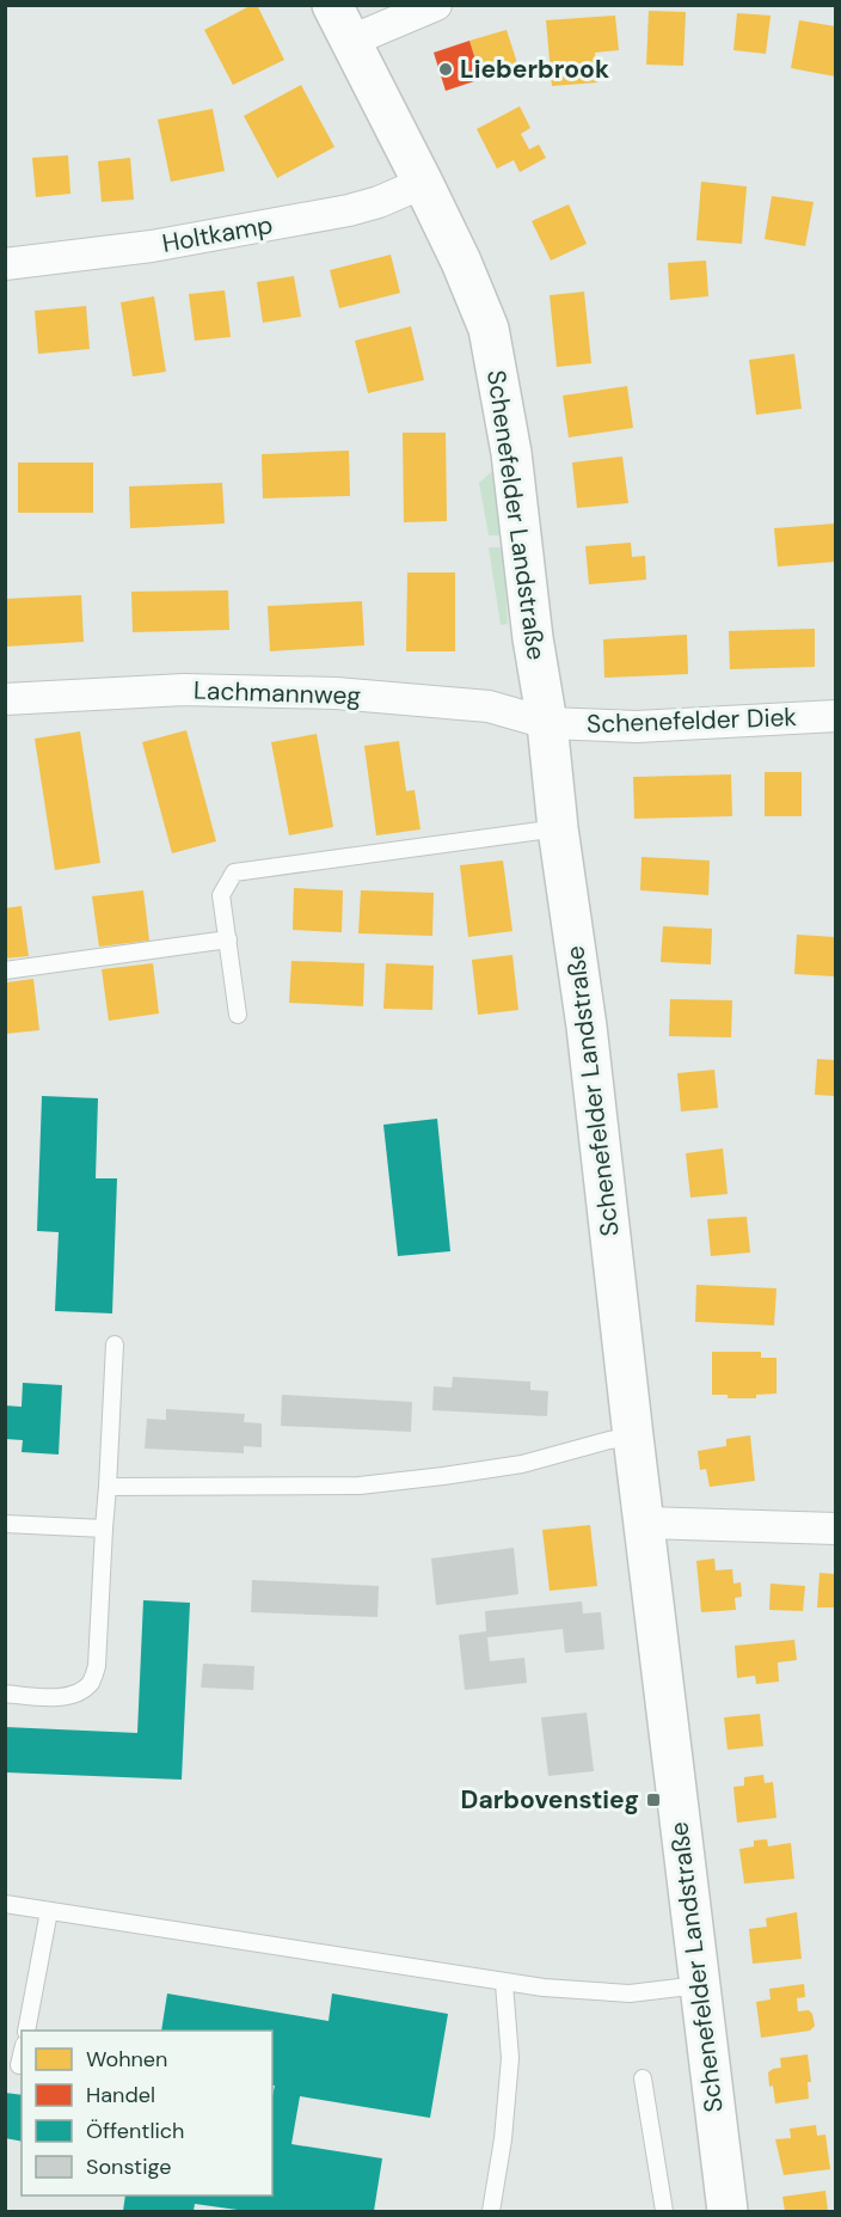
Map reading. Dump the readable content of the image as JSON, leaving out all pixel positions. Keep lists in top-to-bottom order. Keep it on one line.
{"streets":{"street":["Holtkamp","Schenefelder Landstraße","Lachmannweg","Schenefelder Diek"]},"crossings":[["Holtkamp","Schenefelder Landstraße"],["Schenefelder Landstraße","Lachmannweg"],["Schenefelder Landstraße","Schenefelder Diek"],["Lachmannweg","Schenefelder Diek"]],"places":{"other":["Lieberbrook"],"transit":["Darbovenstieg"]},"legend":["Wohnen","Handel","Öffentlich","Sonstige"]}
